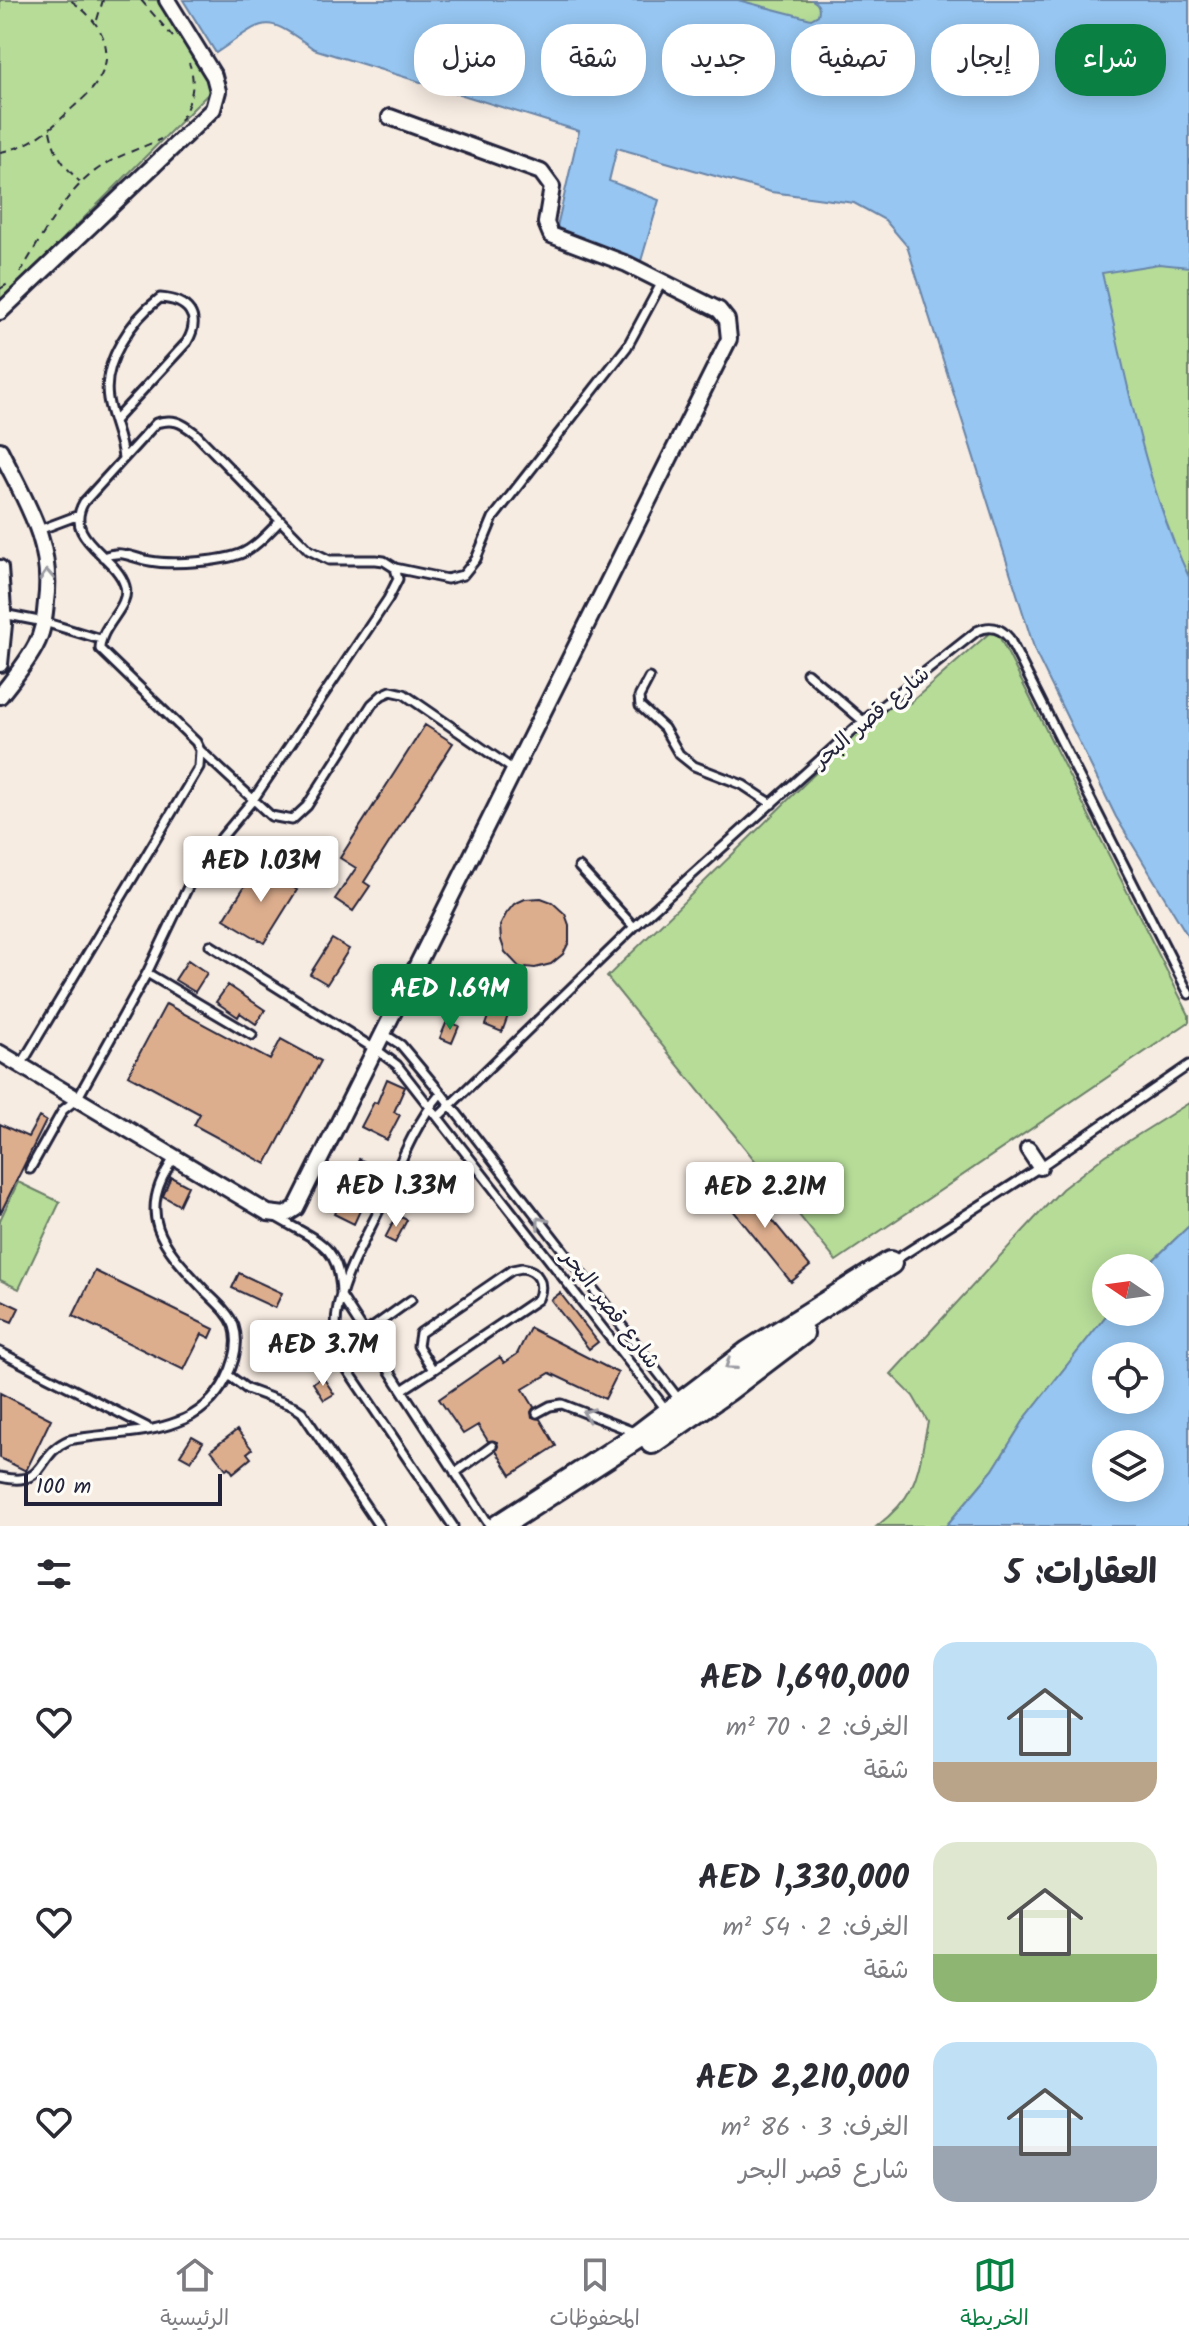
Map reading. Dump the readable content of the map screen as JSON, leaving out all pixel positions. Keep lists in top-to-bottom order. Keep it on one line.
{"streets":{"lane":["شارع قصر البحر"]},"scale_bar":"100 m","north":"left","page":{"chip":["شراء","إيجار","تصفية","جديد","شقة","منزل"],"price":["AED 1.03M","AED 1.69M","AED 1.33M","AED 2.21M","AED 3.7M"],"scale":"100 m","heading":"العقارات: 5","list":[{"name":"AED 1,690,000","note":"الغرف: 2 · 70 m² · شقة"},{"name":"AED 1,330,000","note":"الغرف: 2 · 54 m² · شقة"},{"name":"AED 2,210,000","note":"الغرف: 3 · 86 m² · شارع قصر البحر"}],"tabs":["الخريطة","المحفوظات","الرئيسية"]}}
